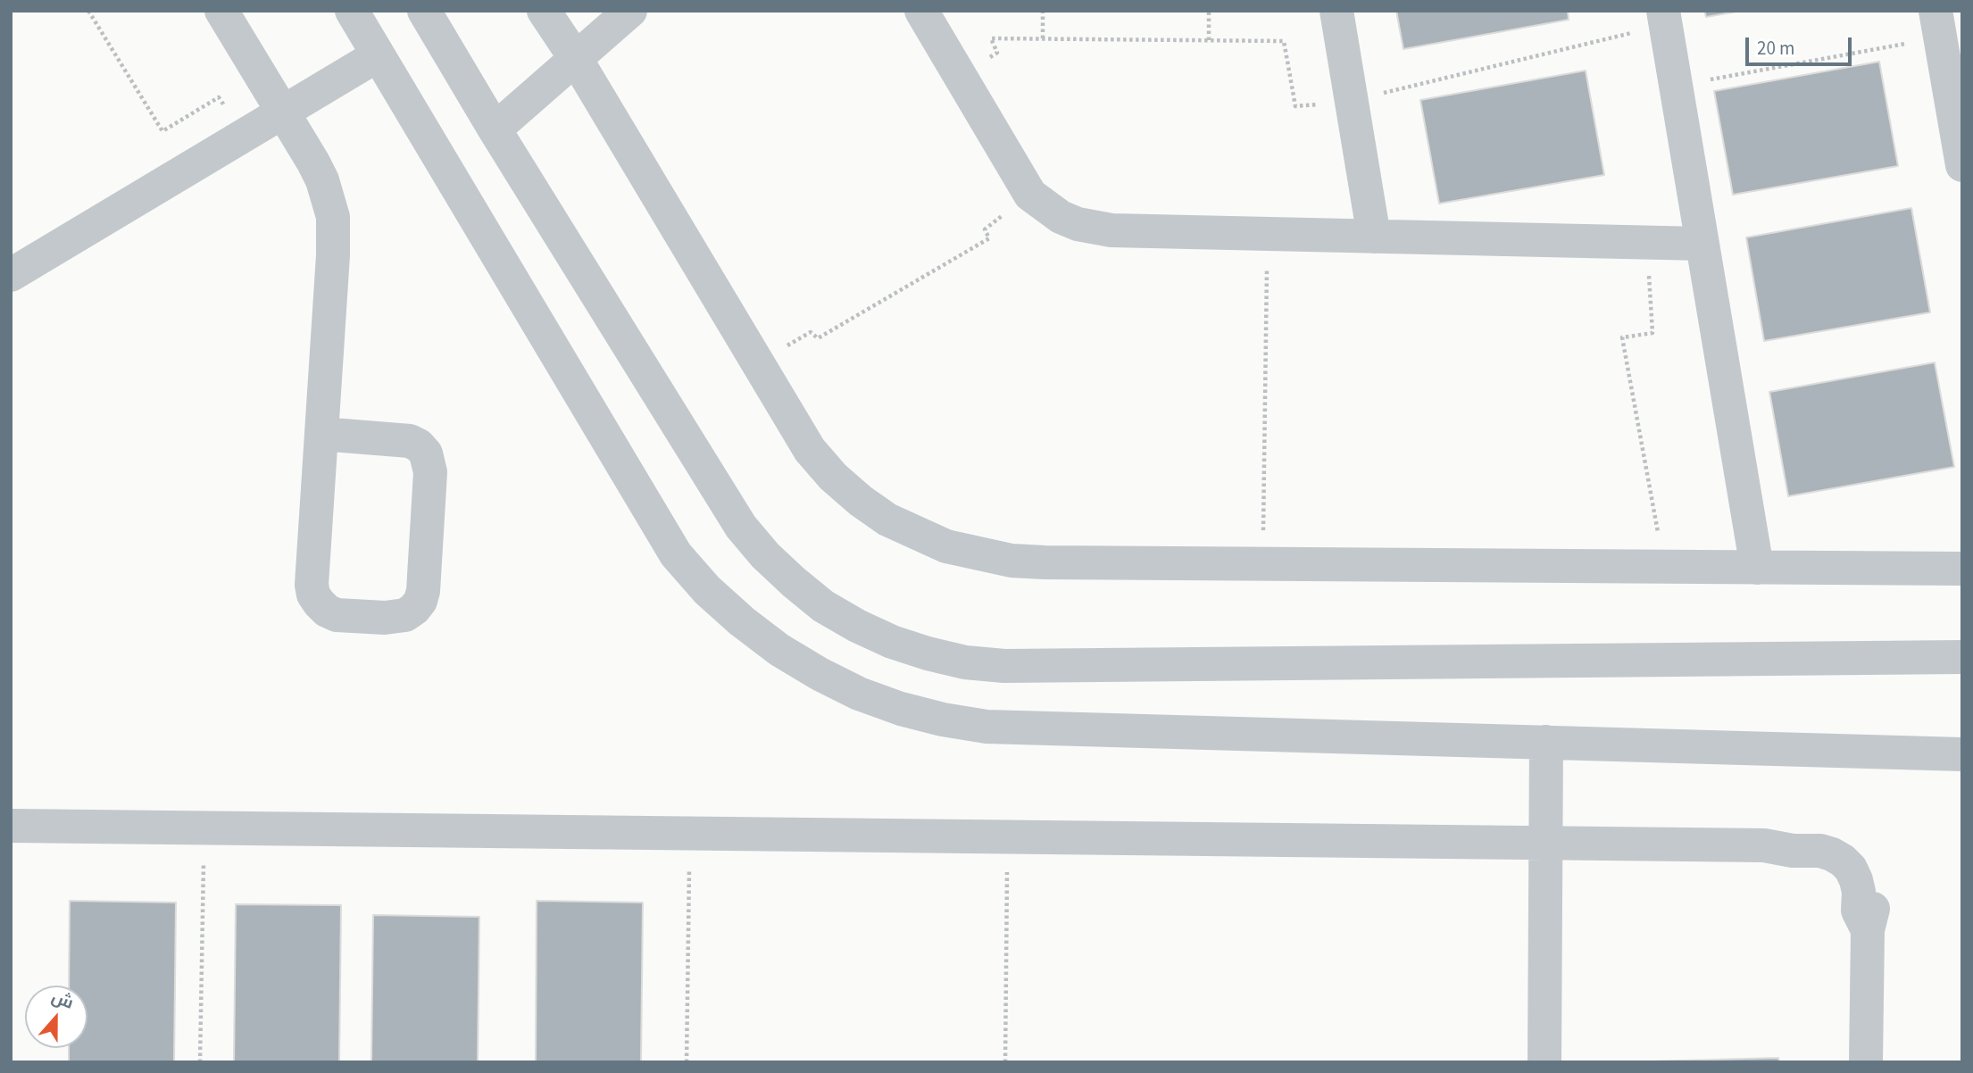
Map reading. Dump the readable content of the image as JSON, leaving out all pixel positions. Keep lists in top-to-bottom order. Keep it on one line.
{"scale_bar":"20 m","north":"top"}
